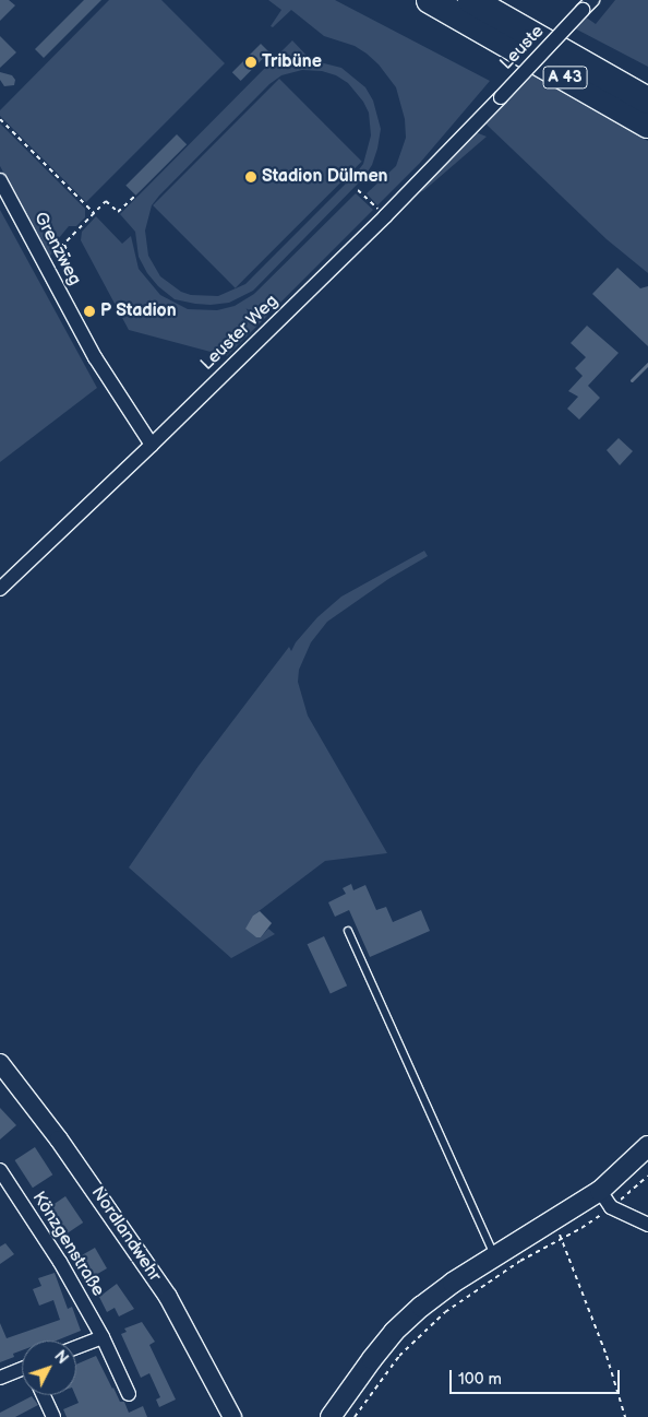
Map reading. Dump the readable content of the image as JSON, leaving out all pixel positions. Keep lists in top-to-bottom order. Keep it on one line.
{"streets":{"highway":["A 43"],"street":["Leuste","Grenzweg","Leuster Weg","Nordlandwehr","Könzgenstraße"]},"crossings":[["Leuste","Leuster Weg"],["Grenzweg","Leuster Weg"]],"places":["Tribüne","Stadion Dülmen","P Stadion"],"scale_bar":"100 m","north":"top right"}
